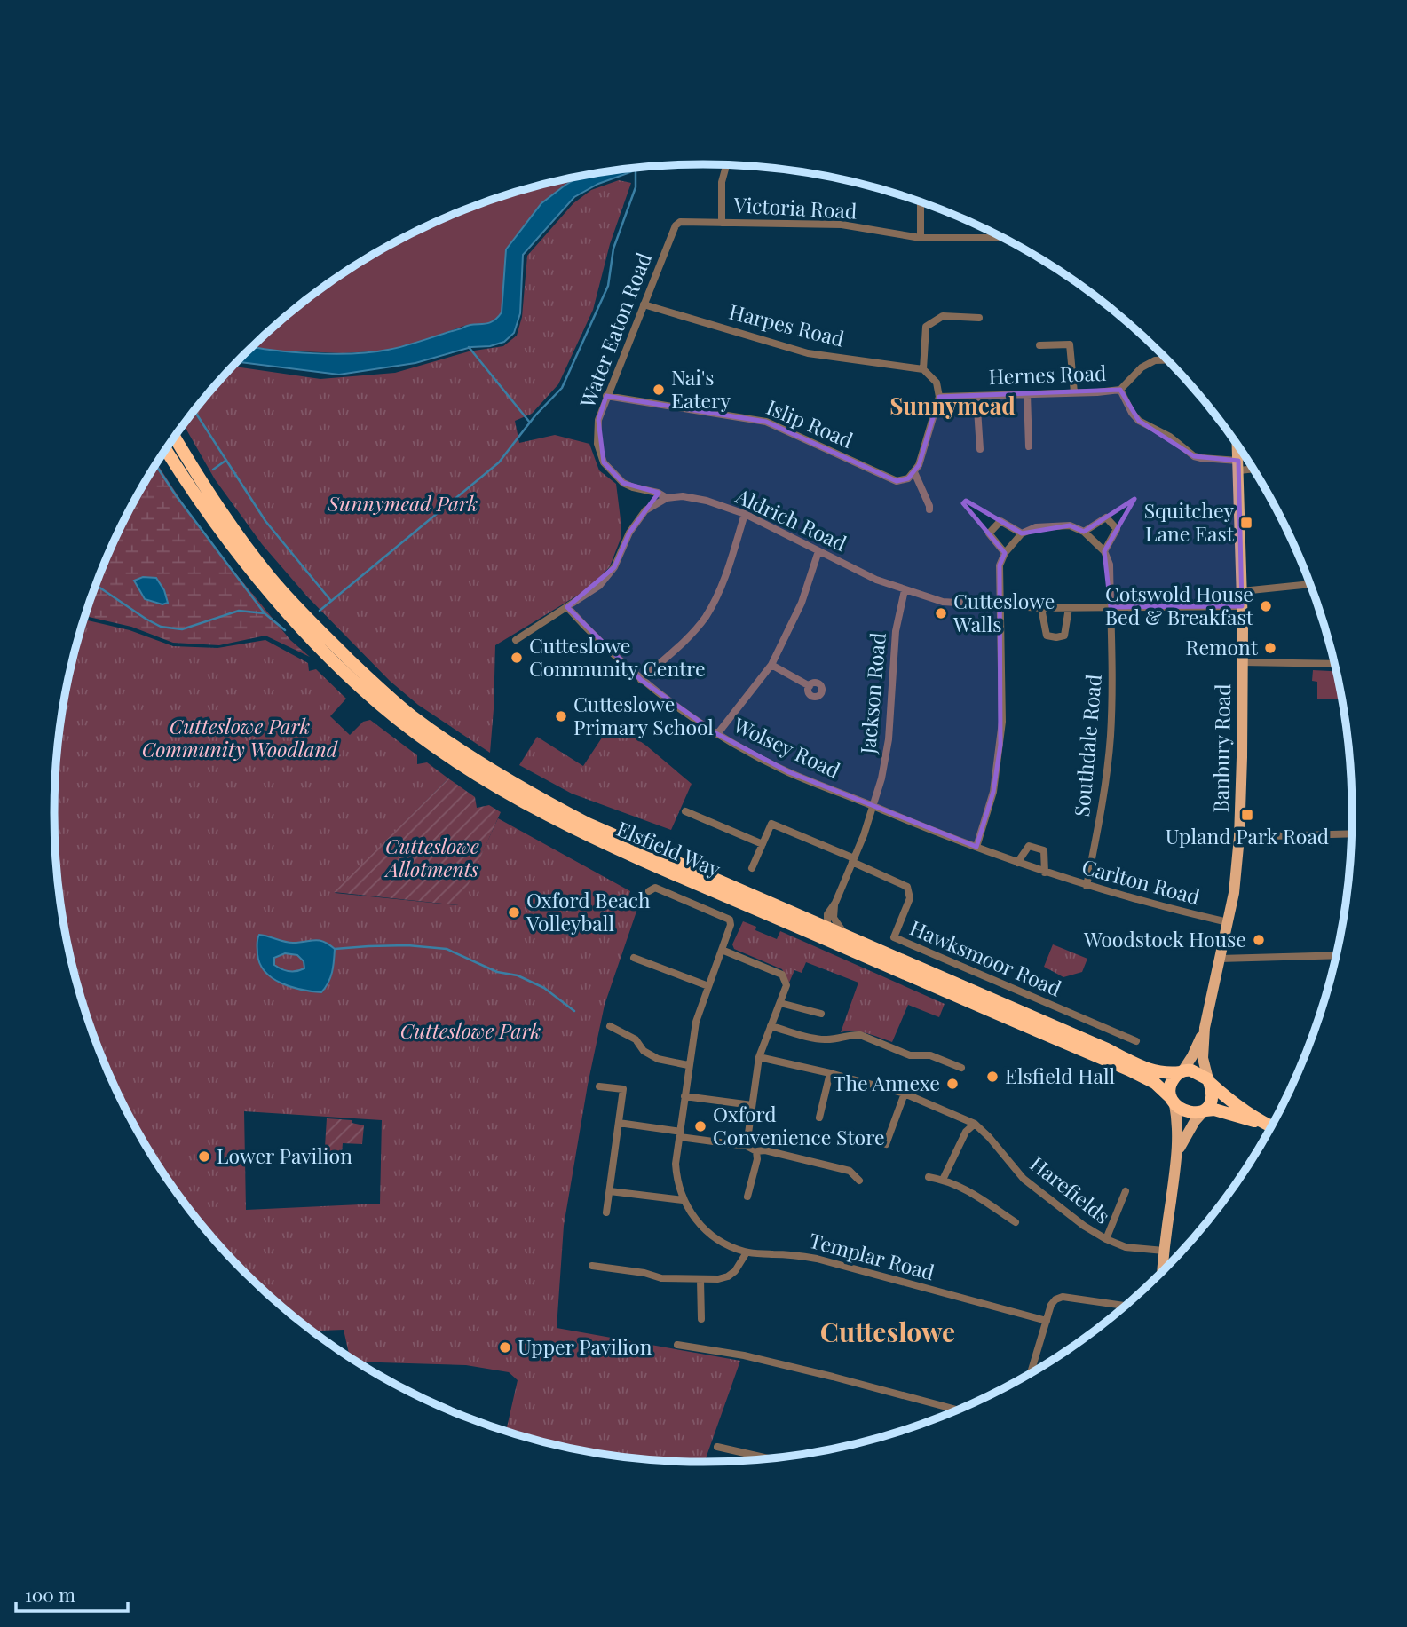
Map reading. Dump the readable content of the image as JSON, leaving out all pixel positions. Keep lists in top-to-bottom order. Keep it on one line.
{"streets":{"highway":["Elsfield Way"],"main road":["Banbury Road"],"street":["Victoria Road","Harpes Road","Water Eaton Road","Hernes Road","Islip Road","Aldrich Road","Jackson Road","Southdale Road","Wolsey Road","Carlton Road","Hawksmoor Road","Harefields","Templar Road"]},"crossings":[["Victoria Road","Water Eaton Road"],["Harpes Road","Water Eaton Road"],["Water Eaton Road","Islip Road"],["Water Eaton Road","Aldrich Road"],["Aldrich Road","Jackson Road"],["Aldrich Road","Southdale Road"],["Aldrich Road","Banbury Road"],["Jackson Road","Wolsey Road"],["Jackson Road","Elsfield Way"],["Jackson Road","Hawksmoor Road"],["Southdale Road","Carlton Road"],["Wolsey Road","Carlton Road"],["Banbury Road","Elsfield Way"],["Banbury Road","Carlton Road"]],"districts":["Sunnymead","Cutteslowe"],"parks":["Sunnymead Park","Cutteslowe Park Community Woodland","Cutteslowe Allotments","Cutteslowe Park"],"places":{"other":["Nai's Eatery","Cotswold House Bed & Breakfast","Cutteslowe Walls","Remont","Cutteslowe Community Centre","Cutteslowe Primary School","Oxford Beach Volleyball","Woodstock House","Elsfield Hall","The Annexe","Oxford Convenience Store","Lower Pavilion","Upper Pavilion"],"transit":["Squitchey Lane East","Upland Park Road"]},"scale_bar":"100 m"}
